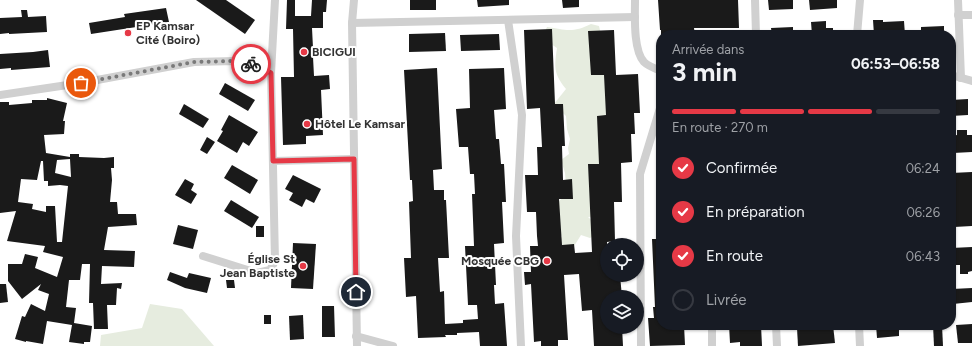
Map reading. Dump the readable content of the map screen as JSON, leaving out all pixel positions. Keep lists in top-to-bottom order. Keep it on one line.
{"places":["EP Kamsar Cité (Boiro)","BICIGUI","Hôtel Le Kamsar","Mosquée CBG","Église St Jean Baptiste"],"page":{"heading":["3 min","Arrivée dans","06:53–06:58"],"bar":"En route · 270 m","list":[["Confirmée","06:24"],["En préparation","06:26"],["En route","06:43"],"Livrée"]}}
